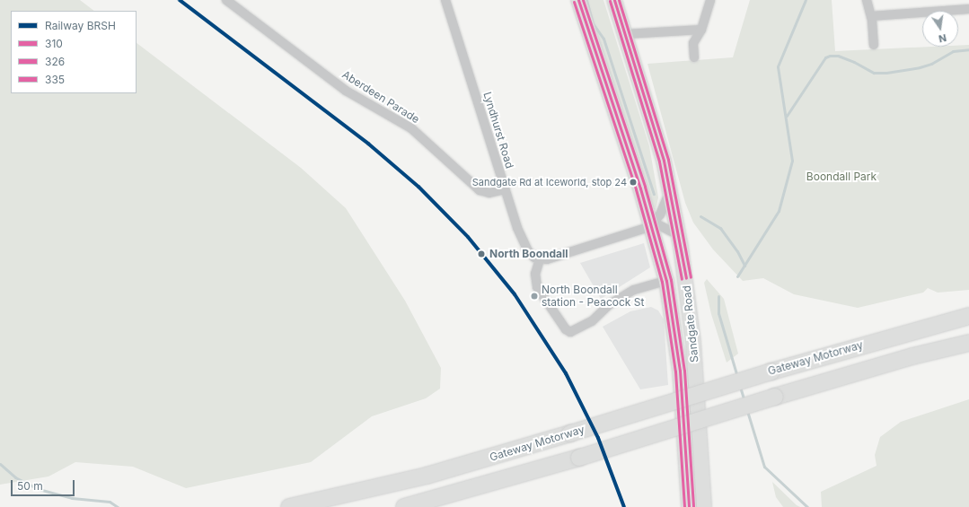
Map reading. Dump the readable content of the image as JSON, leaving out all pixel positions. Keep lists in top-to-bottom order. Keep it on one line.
{"streets":{"highway":["Sandgate Road","Gateway Motorway"],"street":["Aberdeen Parade","Lyndhurst Road"]},"crossings":[["Aberdeen Parade","Lyndhurst Road"]],"parks":["Boondall Park"],"places":["Sandgate Rd at Iceworld, stop 24","North Boondall","North Boondall station - Peacock St"],"lines":["rail line BRSH","transit line 310","transit line 335","transit line 326"],"legend":["Railway BRSH","310","326","335"],"scale_bar":"50 m","north":"bottom"}
